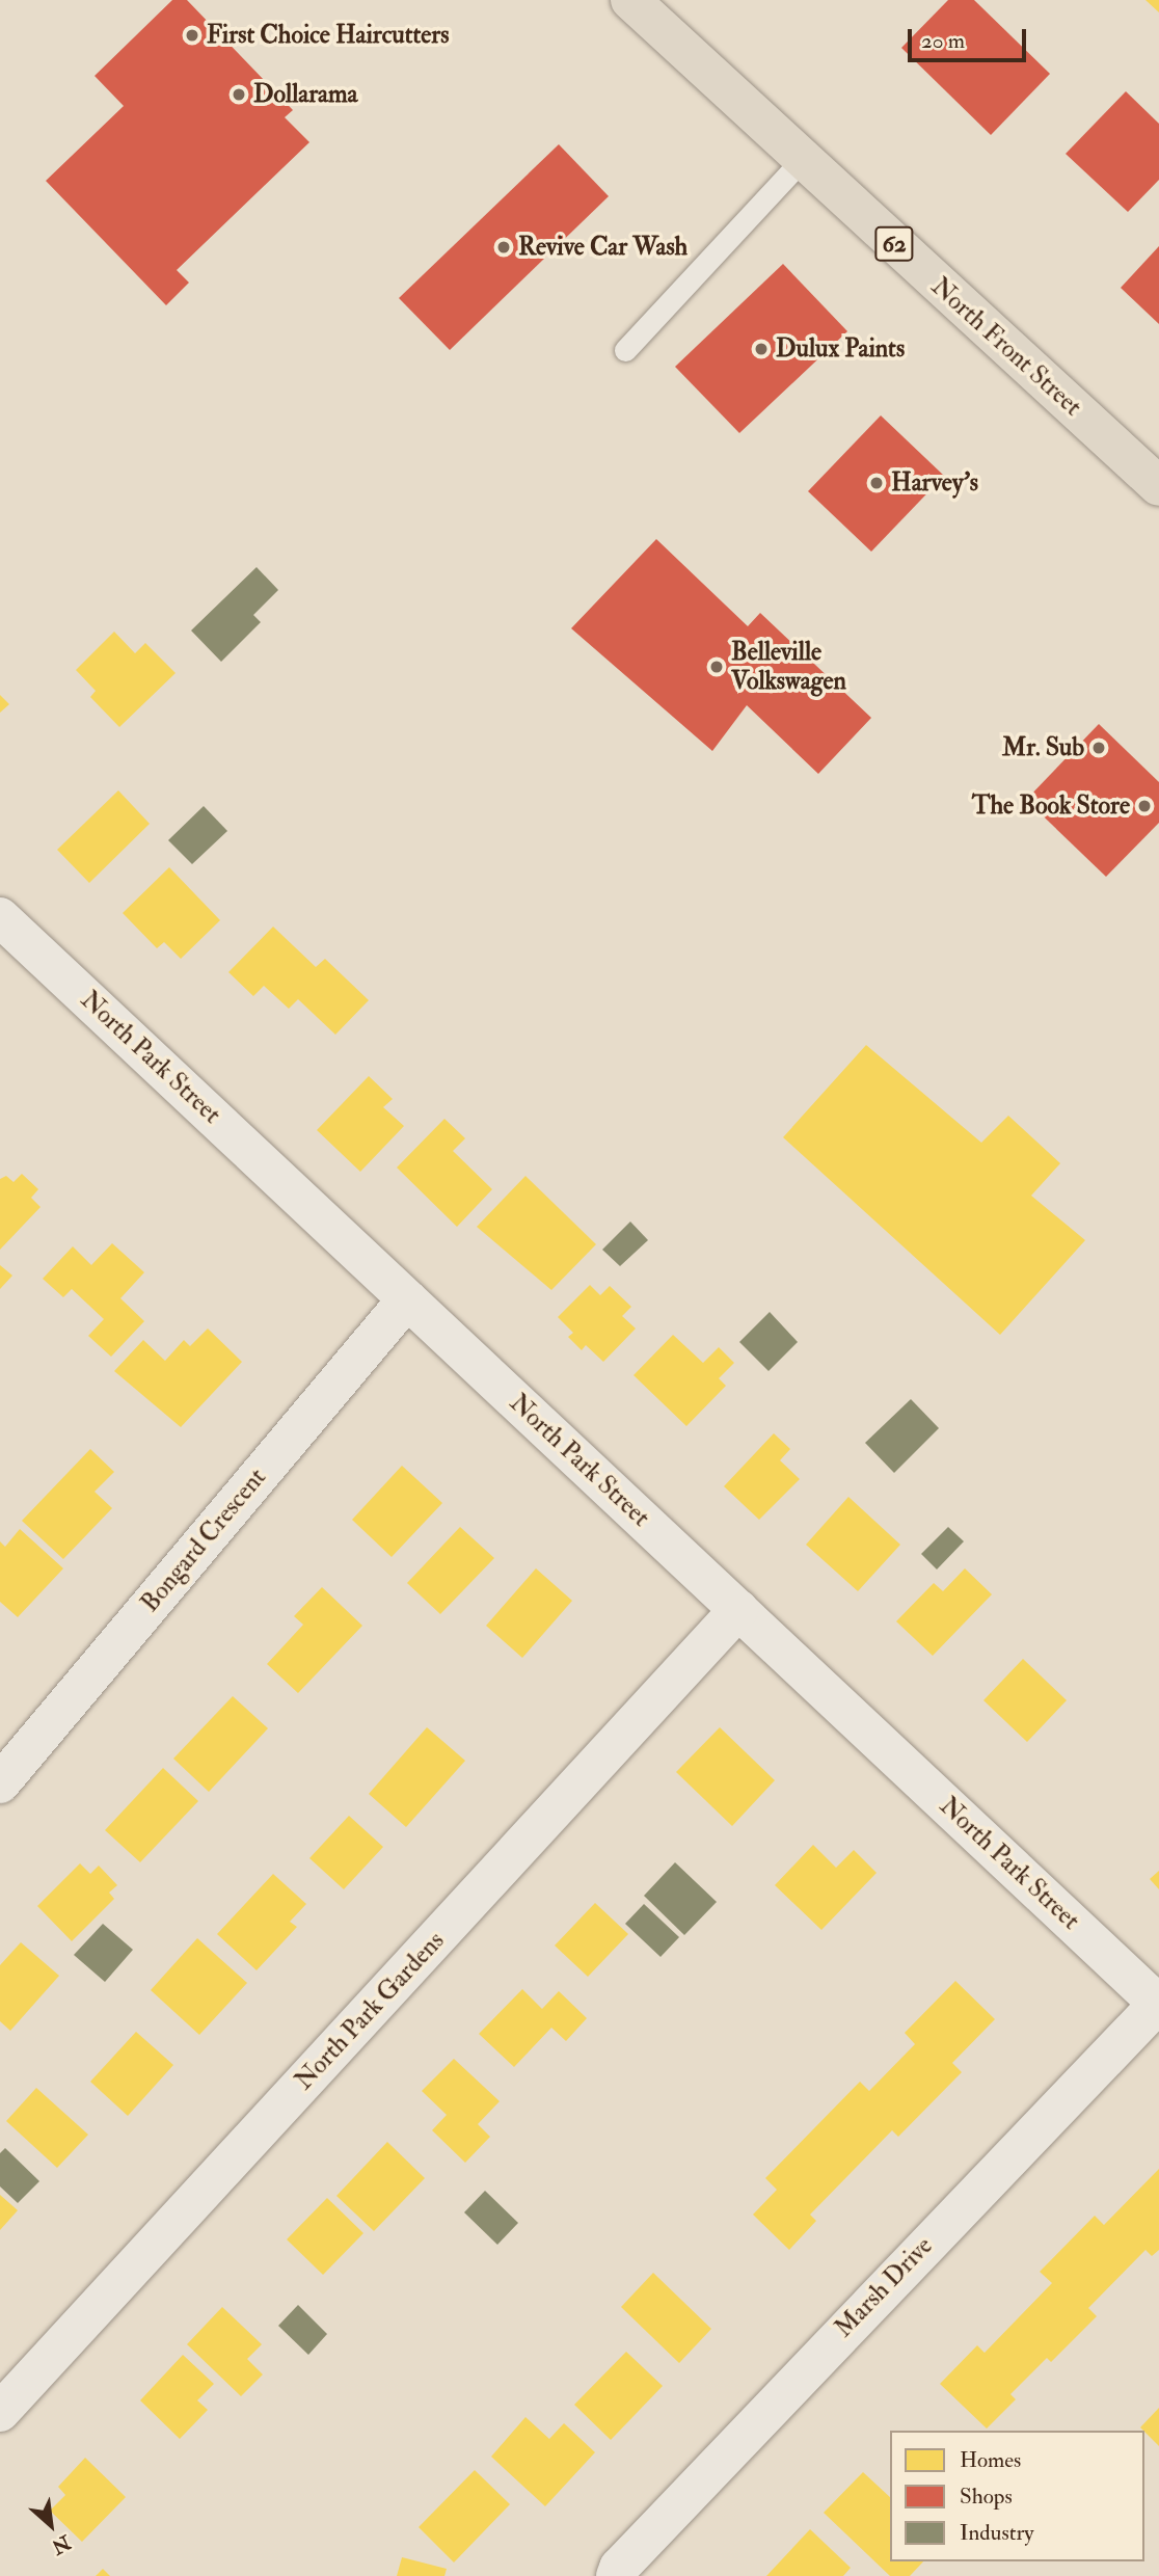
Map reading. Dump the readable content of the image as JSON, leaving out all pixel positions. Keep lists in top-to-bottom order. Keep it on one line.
{"streets":{"main road":["62","North Front Street"],"street":["North Park Street","Bongard Crescent","North Park Gardens","Marsh Drive"]},"crossings":[["North Park Street","Bongard Crescent"],["North Park Street","North Park Gardens"],["North Park Street","Marsh Drive"]],"places":["First Choice Haircutters","Dollarama","Revive Car Wash","Dulux Paints","Harvey's","Belleville Volkswagen","Mr. Sub","The Book Store"],"legend":["Homes","Shops","Industry"],"scale_bar":"20 m","north":"bottom right"}
